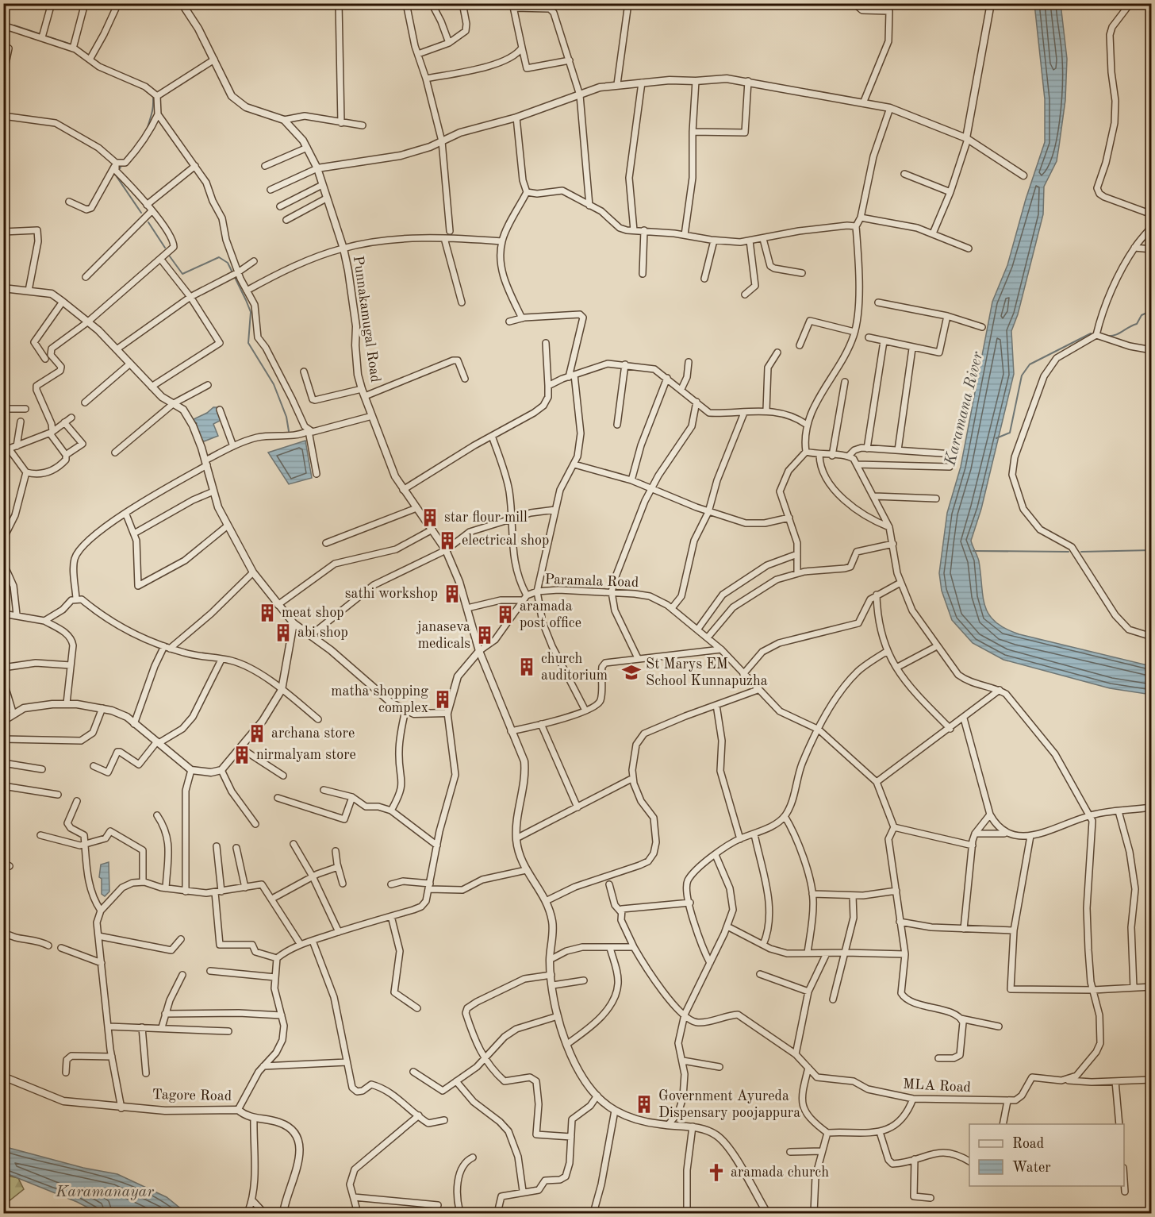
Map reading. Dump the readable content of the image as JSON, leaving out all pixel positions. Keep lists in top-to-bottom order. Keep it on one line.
{"streets":{"street":["Punnakamugal Road","Paramala Road","MLA Road","Tagore Road"]},"crossings":[["Punnakamugal Road","Paramala Road"]],"water":["Karamana River","Karamanayar"],"places":{"building":["star flour mill","electrical shop","sathi workshop","meat shop","aramada post office","abi shop","janaseva medicals","church auditorium","matha shopping complex","archana store","nirmalyam store","Government Ayureda Dispensary poojappura"],"school or university":["St Marys EM School Kunnapuzha"],"church":["aramada church"]},"legend":["Road","Water"]}
